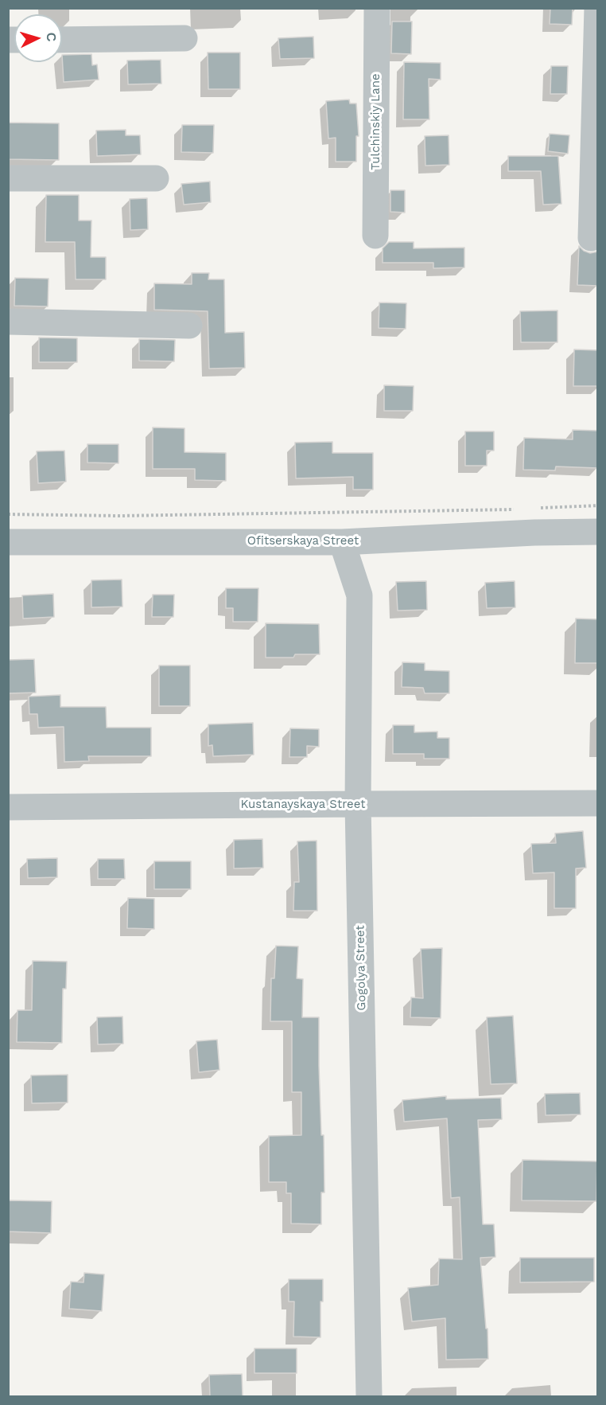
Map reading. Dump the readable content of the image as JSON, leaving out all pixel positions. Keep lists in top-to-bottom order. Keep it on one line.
{"streets":{"street":["Tulchinskiy Lane","Ofitserskaya Street","Kustanayskaya Street","Gogolya Street"]},"crossings":[["Ofitserskaya Street","Gogolya Street"],["Kustanayskaya Street","Gogolya Street"]],"north":"right"}
